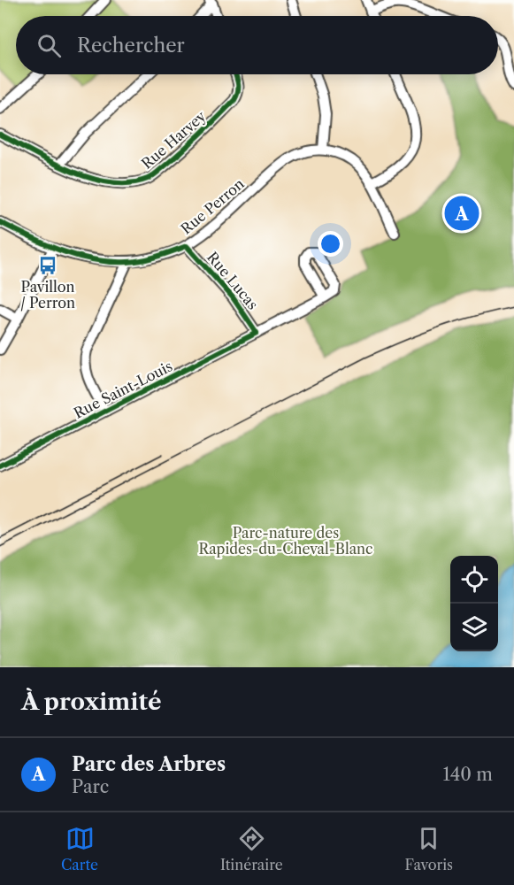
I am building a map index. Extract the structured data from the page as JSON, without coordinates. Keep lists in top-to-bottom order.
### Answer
{
  "streets": {
    "street": [
      "Rue Harvey",
      "Rue Perron",
      "Rue Lucas",
      "Rue Saint-Louis"
    ]
  },
  "crossings": [
    ["Rue Perron", "Rue Lucas"],
    ["Rue Lucas", "Rue Saint-Louis"]
  ],
  "parks": ["Parc-nature des Rapides-du-Cheval-Blanc"],
  "places": {
    "bus stop": ["Pavillon / Perron"]
  },
  "page": {
    "search": "Rechercher",
    "pins": "A",
    "heading": "À proximité",
    "list": [
      {
        "mark": "A",
        "name": "Parc des Arbres",
        "note": "Parc",
        "value": "140 m"
      }
    ],
    "nav": ["Carte", "Itinéraire", "Favoris"]
  }
}
